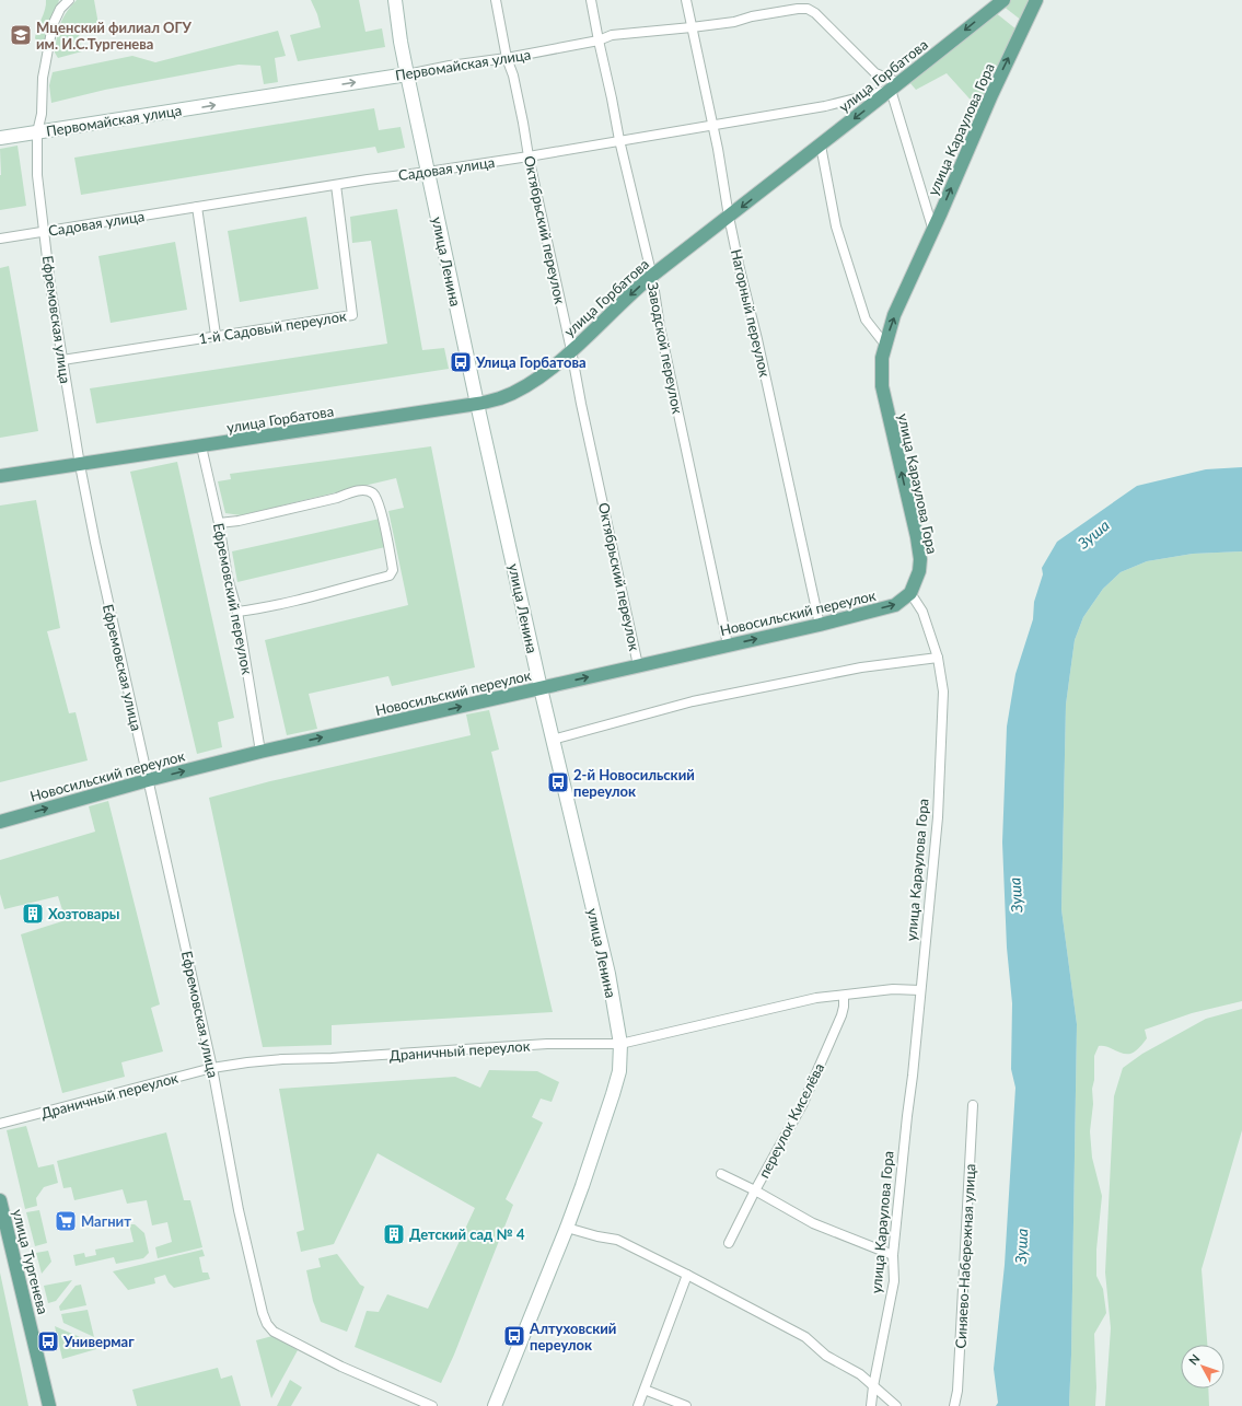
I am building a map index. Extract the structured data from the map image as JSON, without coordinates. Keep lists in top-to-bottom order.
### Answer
{
  "streets": {
    "main road": [
      "Первомайская улица",
      "улица Горбатова",
      "улица Караулова Гора",
      "улица Ленина",
      "Новосильский переулок",
      "улица Тургенева"
    ],
    "street": [
      "Садовая улица",
      "Октябрьский переулок",
      "Нагорный переулок",
      "Ефремовская улица",
      "1-й Садовый переулок",
      "Заводской переулок",
      "Ефремовский переулок",
      "Драничный переулок",
      "переулок Киселёва",
      "Синяево-Набережная улица"
    ]
  },
  "crossings": [
    ["Первомайская улица", "улица Горбатова"],
    ["Первомайская улица", "Садовая улица"],
    ["Первомайская улица", "Октябрьский переулок"],
    ["Первомайская улица", "улица Ленина"],
    ["Первомайская улица", "Нагорный переулок"],
    ["Первомайская улица", "Ефремовская улица"],
    ["Первомайская улица", "Заводской переулок"],
    ["улица Горбатова", "Садовая улица"],
    ["улица Горбатова", "Октябрьский переулок"],
    ["улица Горбатова", "улица Ленина"],
    ["улица Горбатова", "Нагорный переулок"],
    ["улица Горбатова", "Ефремовская улица"],
    ["улица Горбатова", "Заводской переулок"],
    ["улица Горбатова", "Ефремовский переулок"],
    ["улица Караулова Гора", "Новосильский переулок"],
    ["улица Караулова Гора", "Драничный переулок"],
    ["Садовая улица", "Октябрьский переулок"],
    ["Садовая улица", "улица Ленина"],
    ["Садовая улица", "Нагорный переулок"],
    ["Садовая улица", "Ефремовская улица"],
    ["Садовая улица", "1-й Садовый переулок"],
    ["Садовая улица", "Заводской переулок"],
    ["Октябрьский переулок", "Новосильский переулок"],
    ["улица Ленина", "Новосильский переулок"],
    ["улица Ленина", "Драничный переулок"],
    ["Нагорный переулок", "Новосильский переулок"],
    ["Ефремовская улица", "1-й Садовый переулок"],
    ["Ефремовская улица", "Новосильский переулок"],
    ["Ефремовская улица", "Драничный переулок"],
    ["Заводской переулок", "Новосильский переулок"],
    ["Ефремовский переулок", "Новосильский переулок"],
    ["Драничный переулок", "переулок Киселёва"]
  ],
  "one_way": [
    "Первомайская улица",
    "улица Горбатова",
    "улица Караулова Гора",
    "Новосильский переулок"
  ],
  "water": ["Зуша"],
  "places": {
    "school or university": ["Мценский филиал ОГУ им. И.С.Тургенева"],
    "bus stop": [
      "Улица Горбатова",
      "2-й Новосильский переулок",
      "Алтуховский переулок",
      "Универмаг"
    ],
    "building": ["Хозтовары", "Детский сад № 4"],
    "supermarket": ["Магнит"]
  },
  "north": "top left"
}
